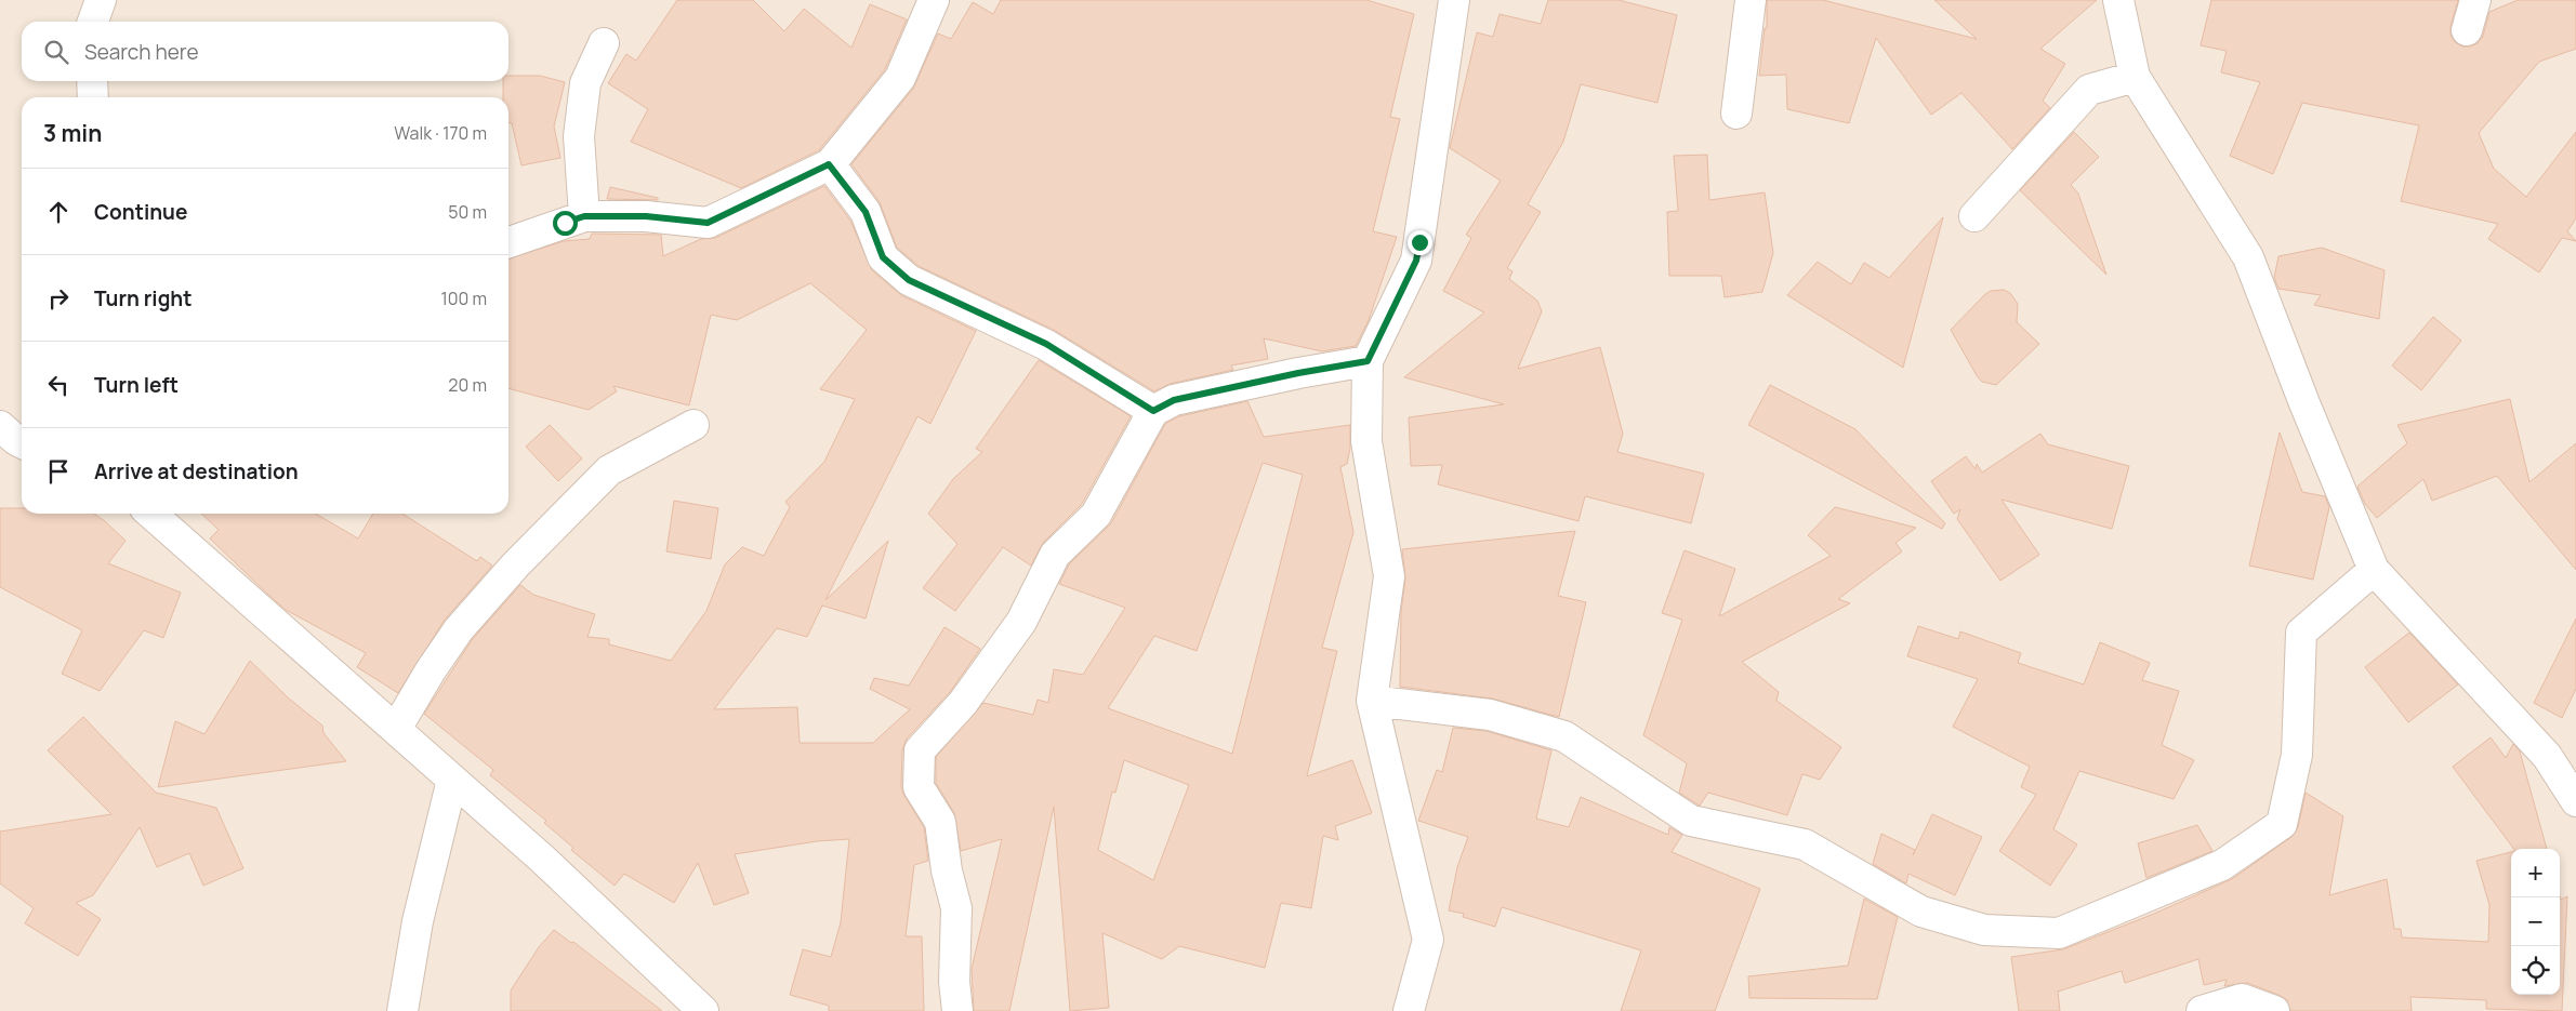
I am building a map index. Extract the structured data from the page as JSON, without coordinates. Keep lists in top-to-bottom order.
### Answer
{
  "page": {
    "search": "Search here",
    "heading": ["3 min", "Walk · 170 m"],
    "list": [
      ["Continue", "50 m"],
      ["Turn right", "100 m"],
      ["Turn left", "20 m"],
      "Arrive at destination"
    ],
    "map_buttons": ["+", "−"]
  }
}
